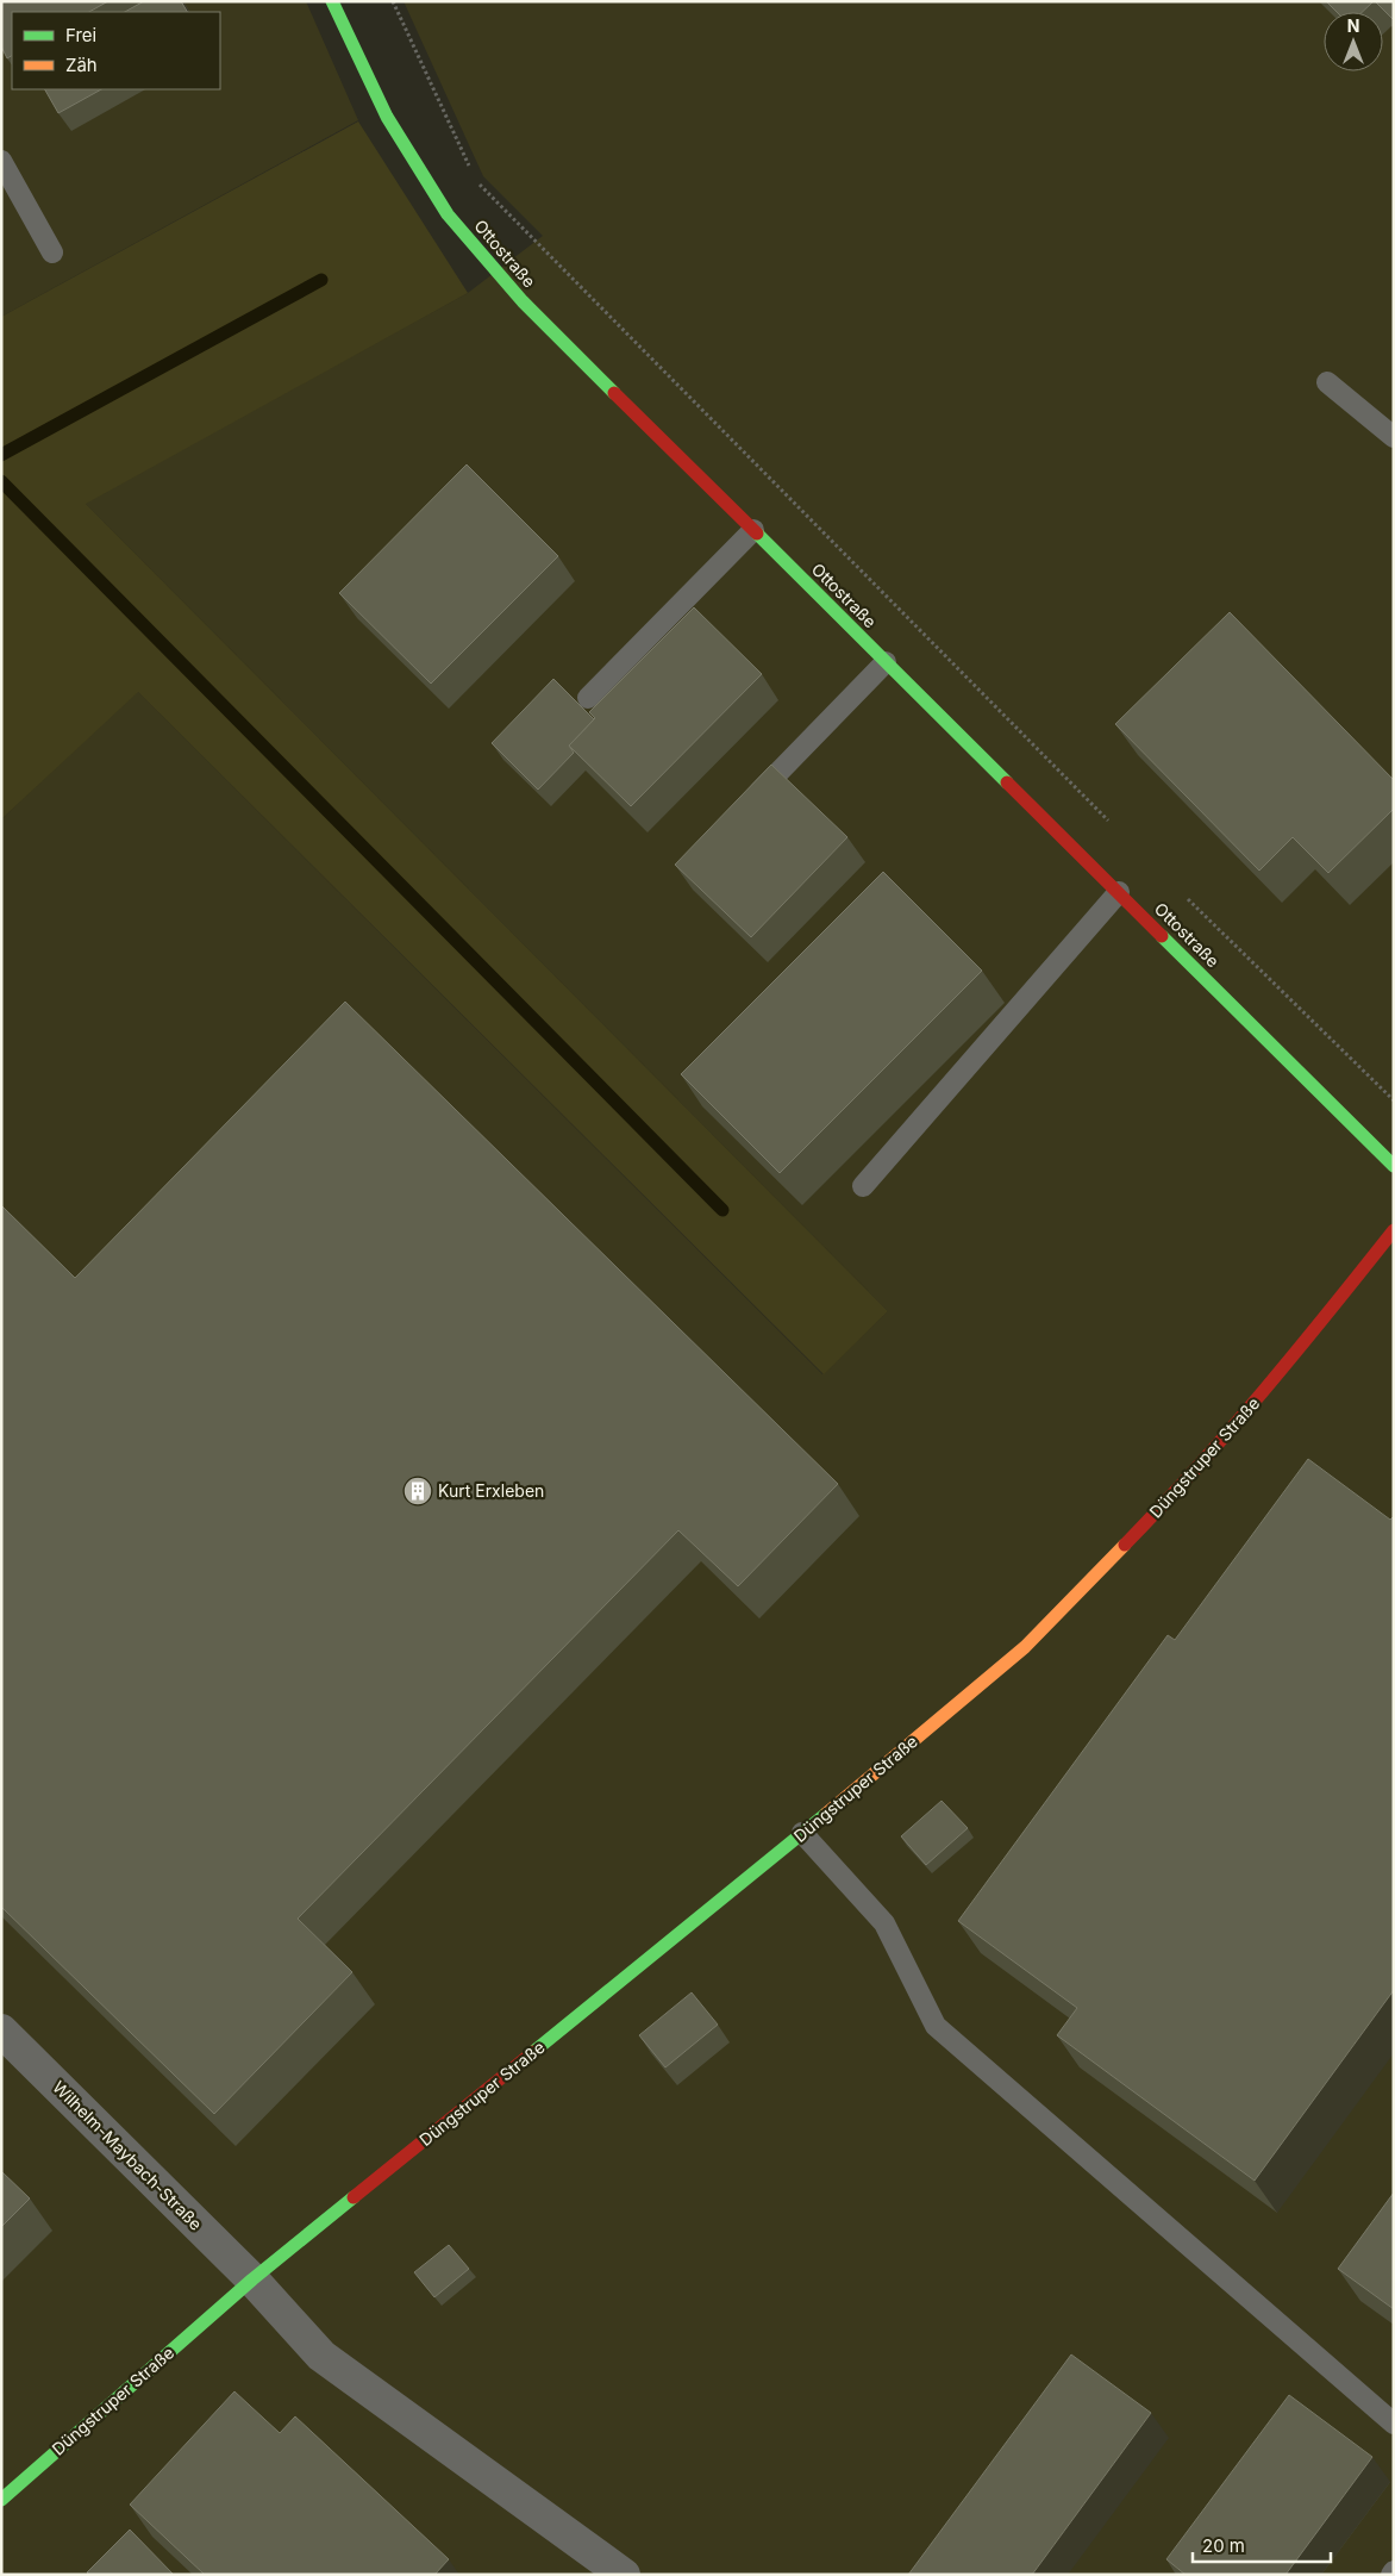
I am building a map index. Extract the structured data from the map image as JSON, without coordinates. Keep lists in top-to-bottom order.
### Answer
{
  "streets": {
    "street": ["Ottostraße", "Düngstruper Straße", "Wilhelm-Maybach-Straße"]
  },
  "crossings": [
    ["Düngstruper Straße", "Wilhelm-Maybach-Straße"]
  ],
  "places": {
    "building": ["Kurt Erxleben"]
  },
  "legend": ["Frei", "Zäh"],
  "scale_bar": "20 m",
  "north": "top"
}
